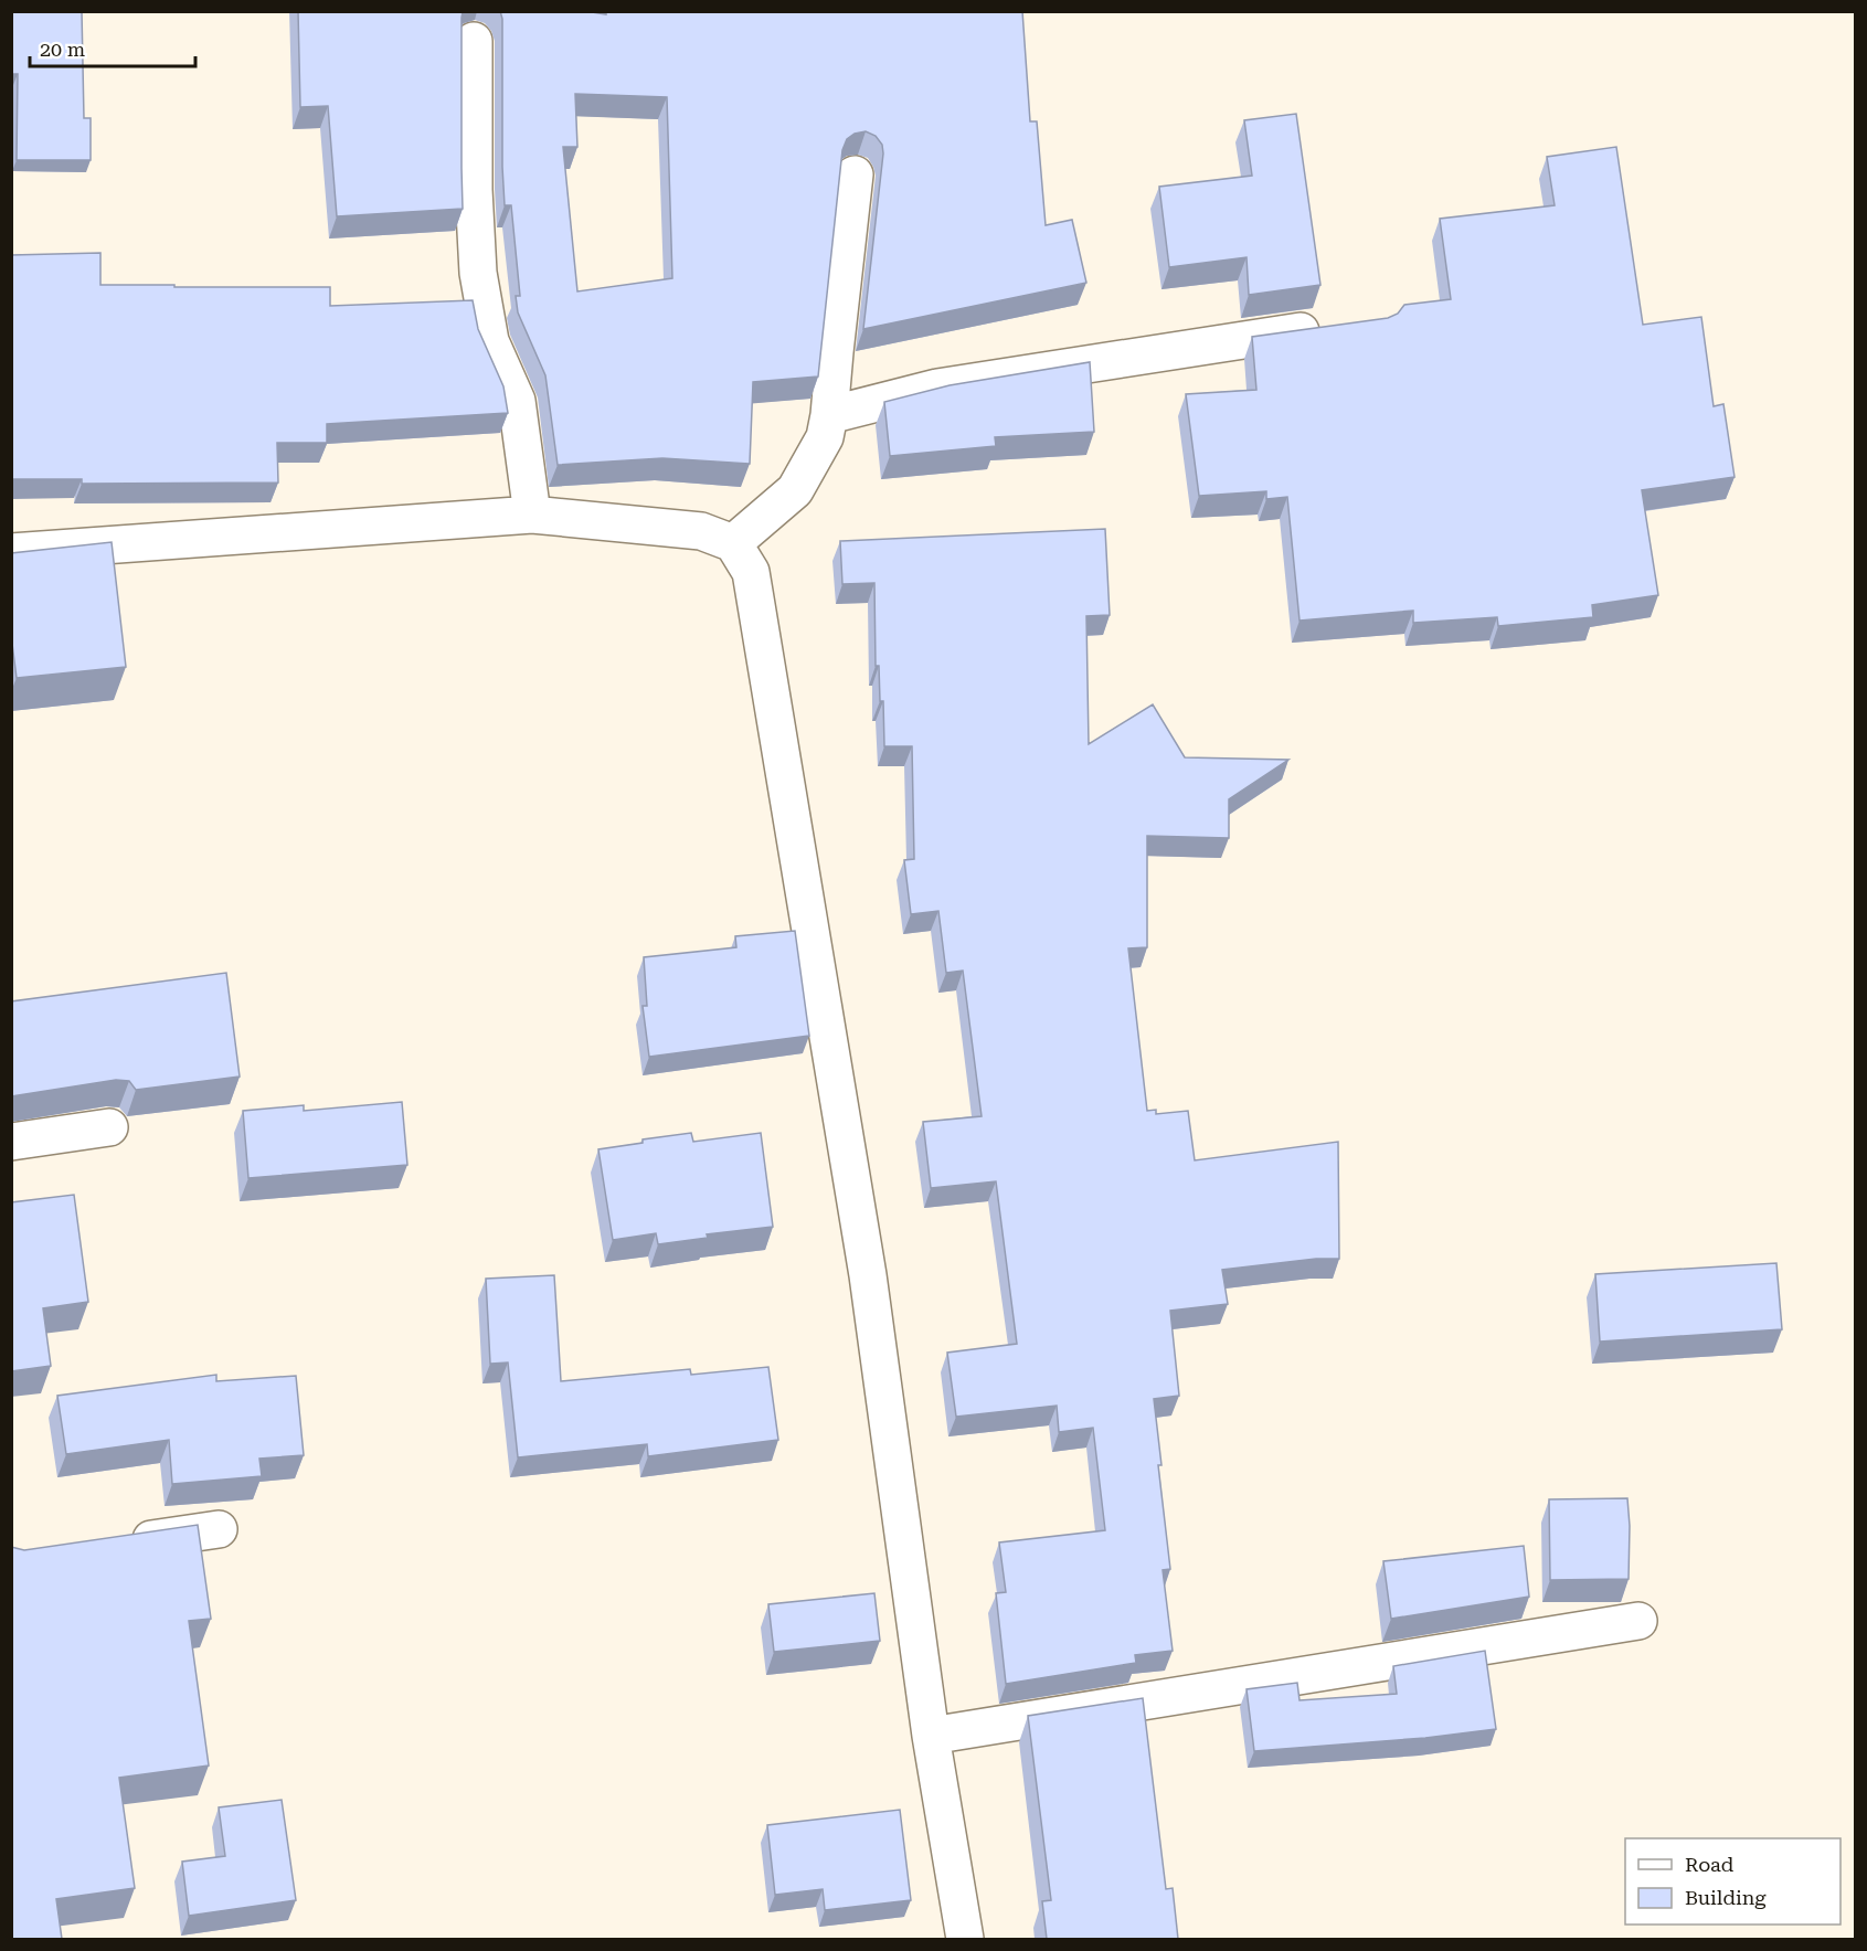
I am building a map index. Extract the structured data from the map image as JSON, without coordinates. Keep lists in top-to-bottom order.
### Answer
{
  "legend": ["Road", "Building"],
  "scale_bar": "20 m"
}
